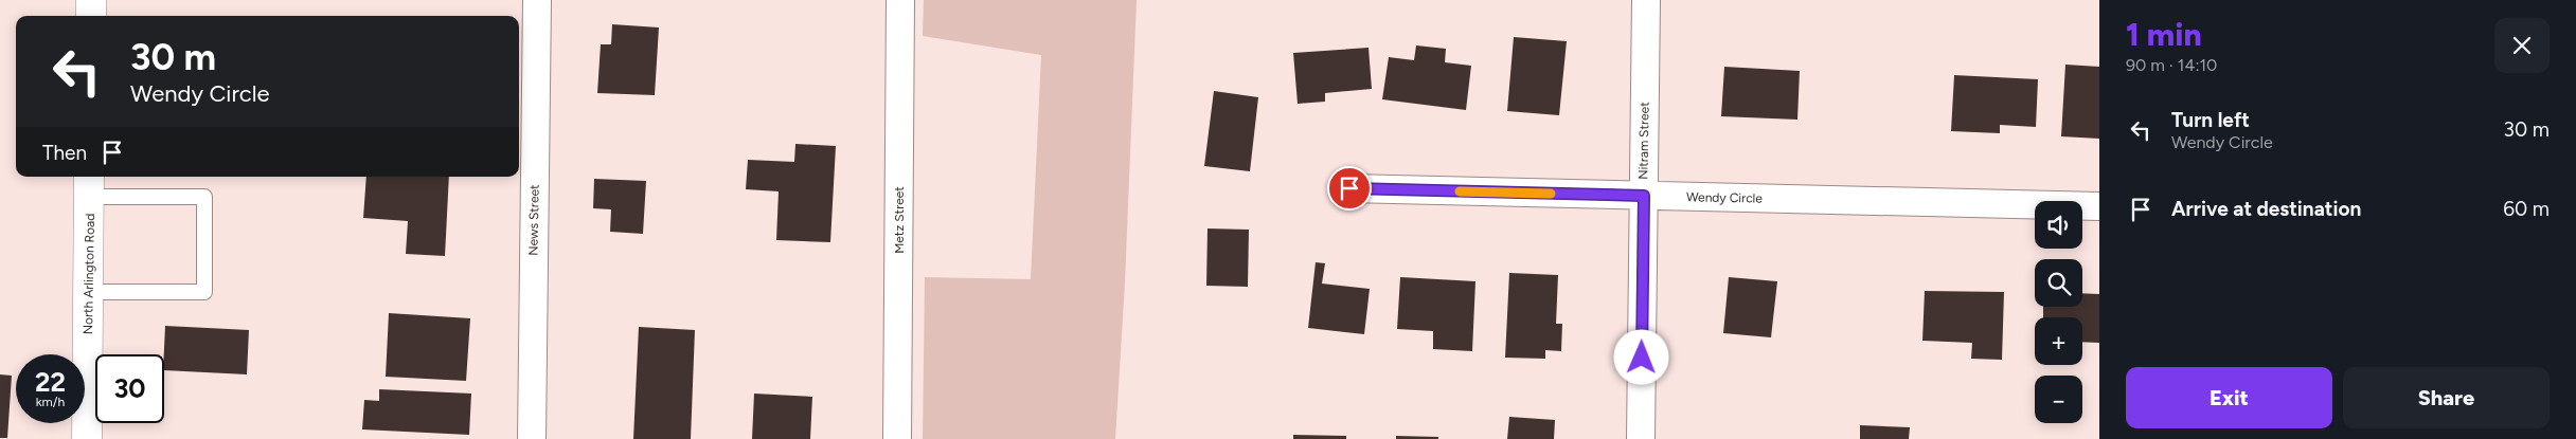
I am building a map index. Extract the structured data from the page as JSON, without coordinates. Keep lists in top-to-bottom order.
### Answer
{
  "streets": {
    "main road": ["North Arlington Road"],
    "street": [
      "Nitram Street",
      "Wendy Circle",
      "News Street",
      "Metz Street"
    ]
  },
  "crossings": [
    ["Nitram Street", "Wendy Circle"]
  ],
  "page": {
    "heading": ["1 min", "90 m · 14:10"],
    "turn": ["30 m", "Wendy Circle"],
    "list": [
      {
        "name": "Turn left",
        "note": "Wendy Circle",
        "value": "30 m"
      },
      {
        "name": "Arrive at destination",
        "value": "60 m"
      }
    ],
    "then": "Then",
    "map_buttons": ["+", "−"],
    "speed": "22 km/h",
    "limit": "30",
    "buttons": ["Exit", "Share"]
  }
}
